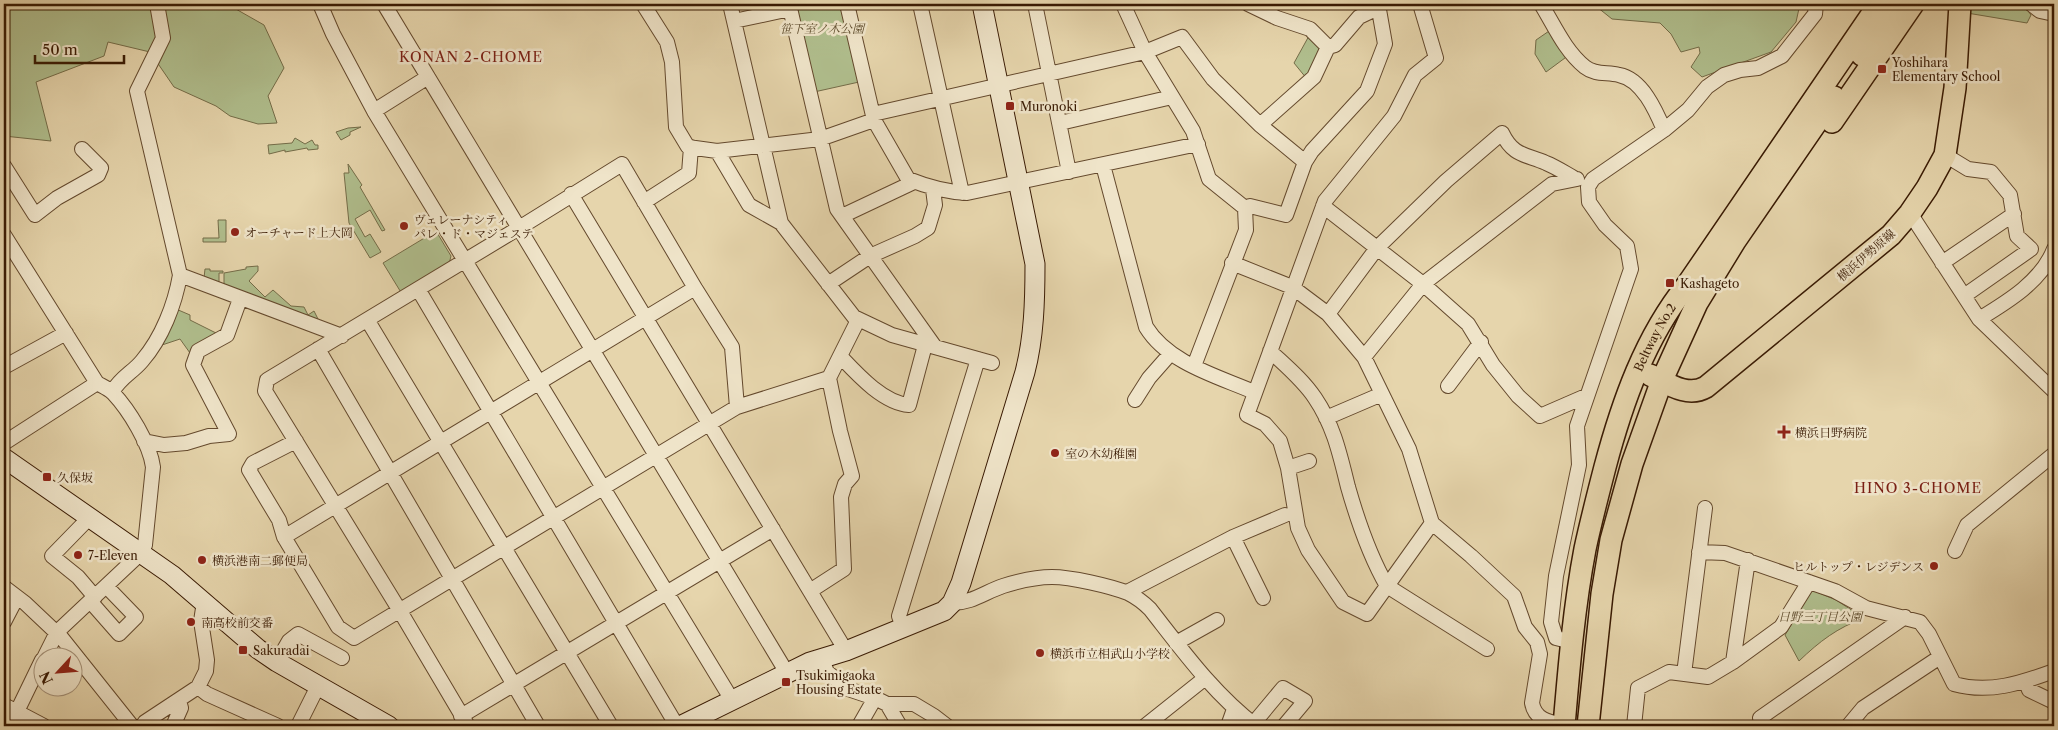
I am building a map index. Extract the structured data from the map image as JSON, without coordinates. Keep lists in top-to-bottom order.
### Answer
{
  "streets": {
    "main road": ["横浜伊勢原線", "Beltway No.2"]
  },
  "crossings": [
    ["横浜伊勢原線", "Beltway No.2"]
  ],
  "districts": ["KONAN 2-CHOME", "HINO 3-CHOME"],
  "parks": ["笹下室ノ木公園", "日野三丁目公園"],
  "places": {
    "transit": [
      "Yoshihara Elementary School",
      "Muronoki",
      "Kashageto",
      "久保坂",
      "Sakuradai",
      "Tsukimigaoka Housing Estate"
    ],
    "other": [
      "ヴェレーナシティ パレ・ド・マジェステ",
      "オーチャード上大岡",
      "室の木幼稚園",
      "7-Eleven",
      "横浜港南二郵便局",
      "ヒルトップ・レジデンス",
      "南高校前交番",
      "横浜市立相武山小学校"
    ],
    "health": ["横浜日野病院"]
  },
  "scale_bar": "50 m",
  "north": "bottom left"
}
